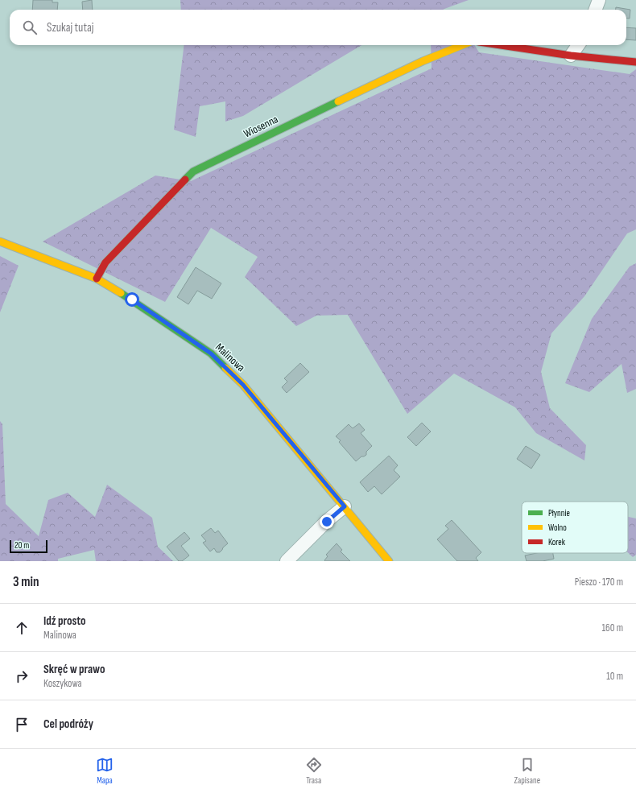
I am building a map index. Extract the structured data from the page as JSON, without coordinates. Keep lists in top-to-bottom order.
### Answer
{
  "streets": {
    "street": ["Wiosenna", "Malinowa"]
  },
  "crossings": [
    ["Wiosenna", "Malinowa"]
  ],
  "legend": ["Płynnie", "Wolno", "Korek"],
  "scale_bar": "20 m",
  "page": {
    "search": "Szukaj tutaj",
    "scale": "20 m",
    "heading": ["3 min", "Pieszo · 170 m"],
    "list": [
      ["Idź prosto", "Malinowa", "160 m"],
      ["Skręć w prawo", "Koszykowa", "10 m"],
      "Cel podróży"
    ],
    "nav": ["Mapa", "Trasa", "Zapisane"]
  }
}
